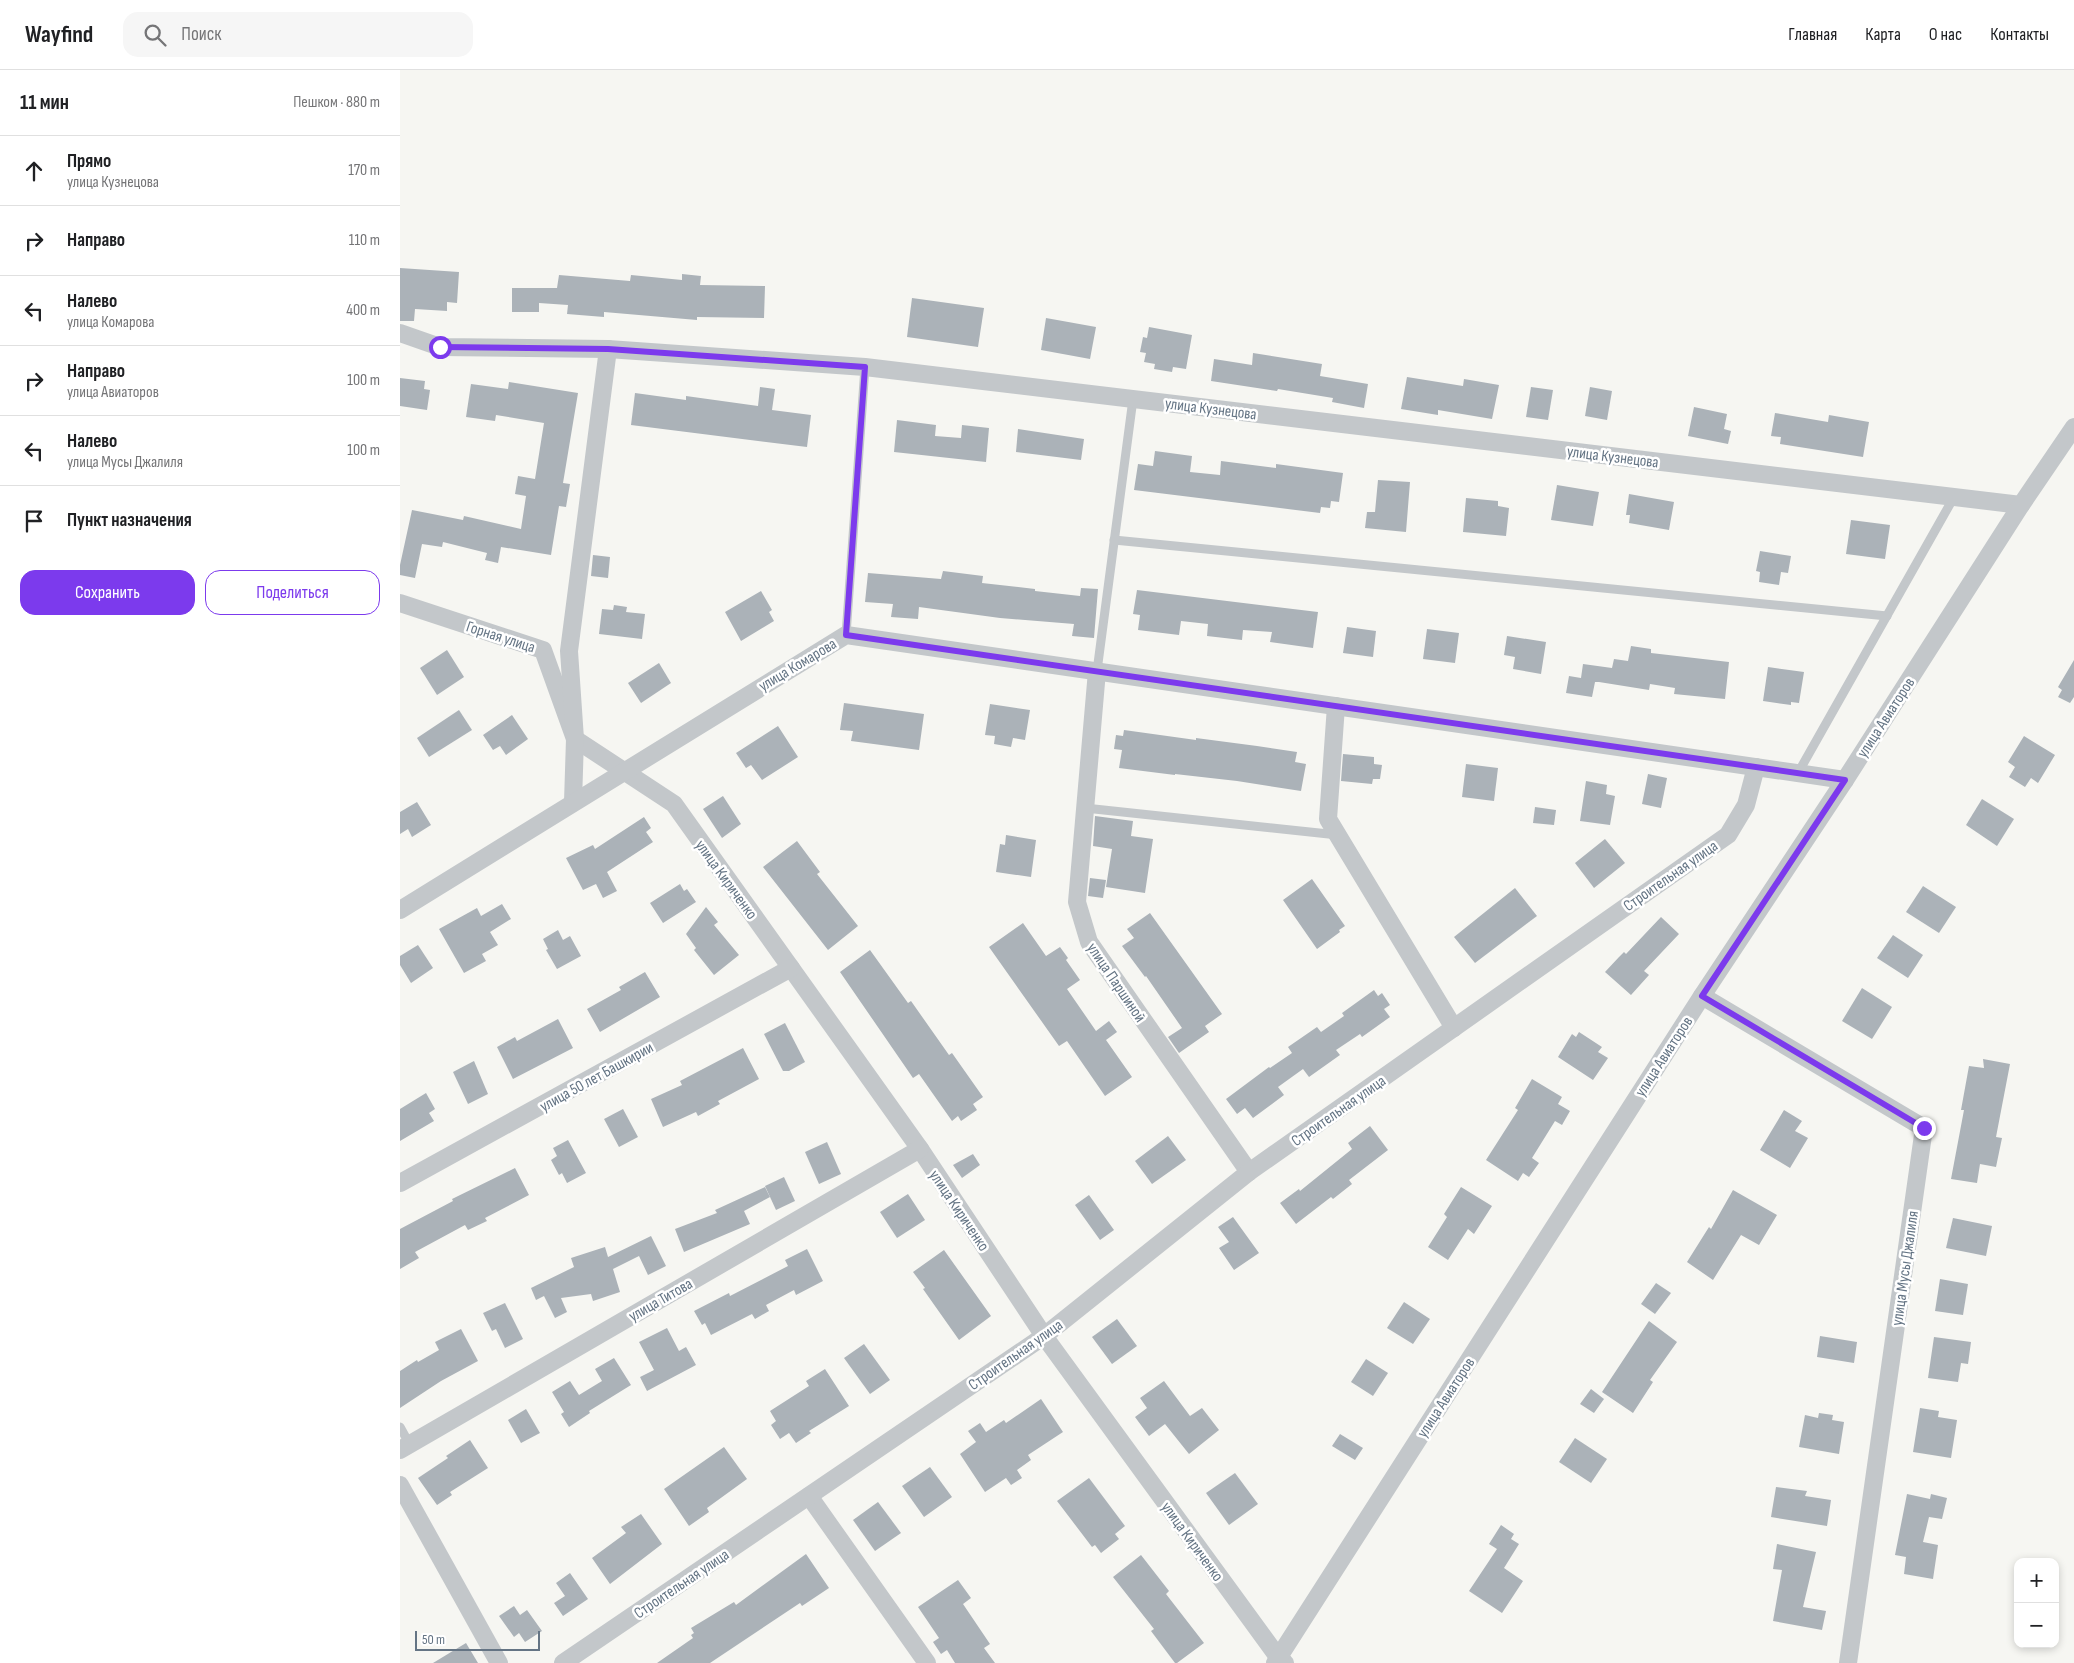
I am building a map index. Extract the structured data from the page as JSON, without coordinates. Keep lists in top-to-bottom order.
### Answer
{
  "streets": {
    "street": [
      "улица Кузнецова",
      "Горная улица",
      "улица Комарова",
      "улица Авиаторов",
      "Строительная улица",
      "улица Кириченко",
      "улица Паршиной",
      "улица 50 лет Башкирии",
      "улица Мусы Джалиля",
      "улица Титова"
    ]
  },
  "crossings": [
    ["улица Кузнецова", "улица Авиаторов"],
    ["улица Комарова", "улица Авиаторов"],
    ["улица Комарова", "Строительная улица"],
    ["улица Комарова", "улица Кириченко"],
    ["улица Комарова", "улица Паршиной"],
    ["улица Авиаторов", "улица Кириченко"],
    ["улица Авиаторов", "улица Мусы Джалиля"],
    ["Строительная улица", "улица Кириченко"],
    ["Строительная улица", "улица Паршиной"],
    ["улица Кириченко", "улица 50 лет Башкирии"],
    ["улица Кириченко", "улица Титова"]
  ],
  "scale_bar": "50 m",
  "page": {
    "header": "Wayfind",
    "search": "Поиск",
    "nav": [
      "Главная",
      "Карта",
      "О нас",
      "Контакты"
    ],
    "heading": ["11 мин", "Пешком · 880 m"],
    "list": [
      ["Прямо", "улица Кузнецова", "170 m"],
      ["Направо", "110 m"],
      ["Налево", "улица Комарова", "400 m"],
      ["Направо", "улица Авиаторов", "100 m"],
      ["Налево", "улица Мусы Джалиля", "100 m"],
      "Пункт назначения"
    ],
    "buttons": ["Сохранить", "Поделиться"],
    "map_buttons": ["+", "−"],
    "scale": "50 m"
  }
}
